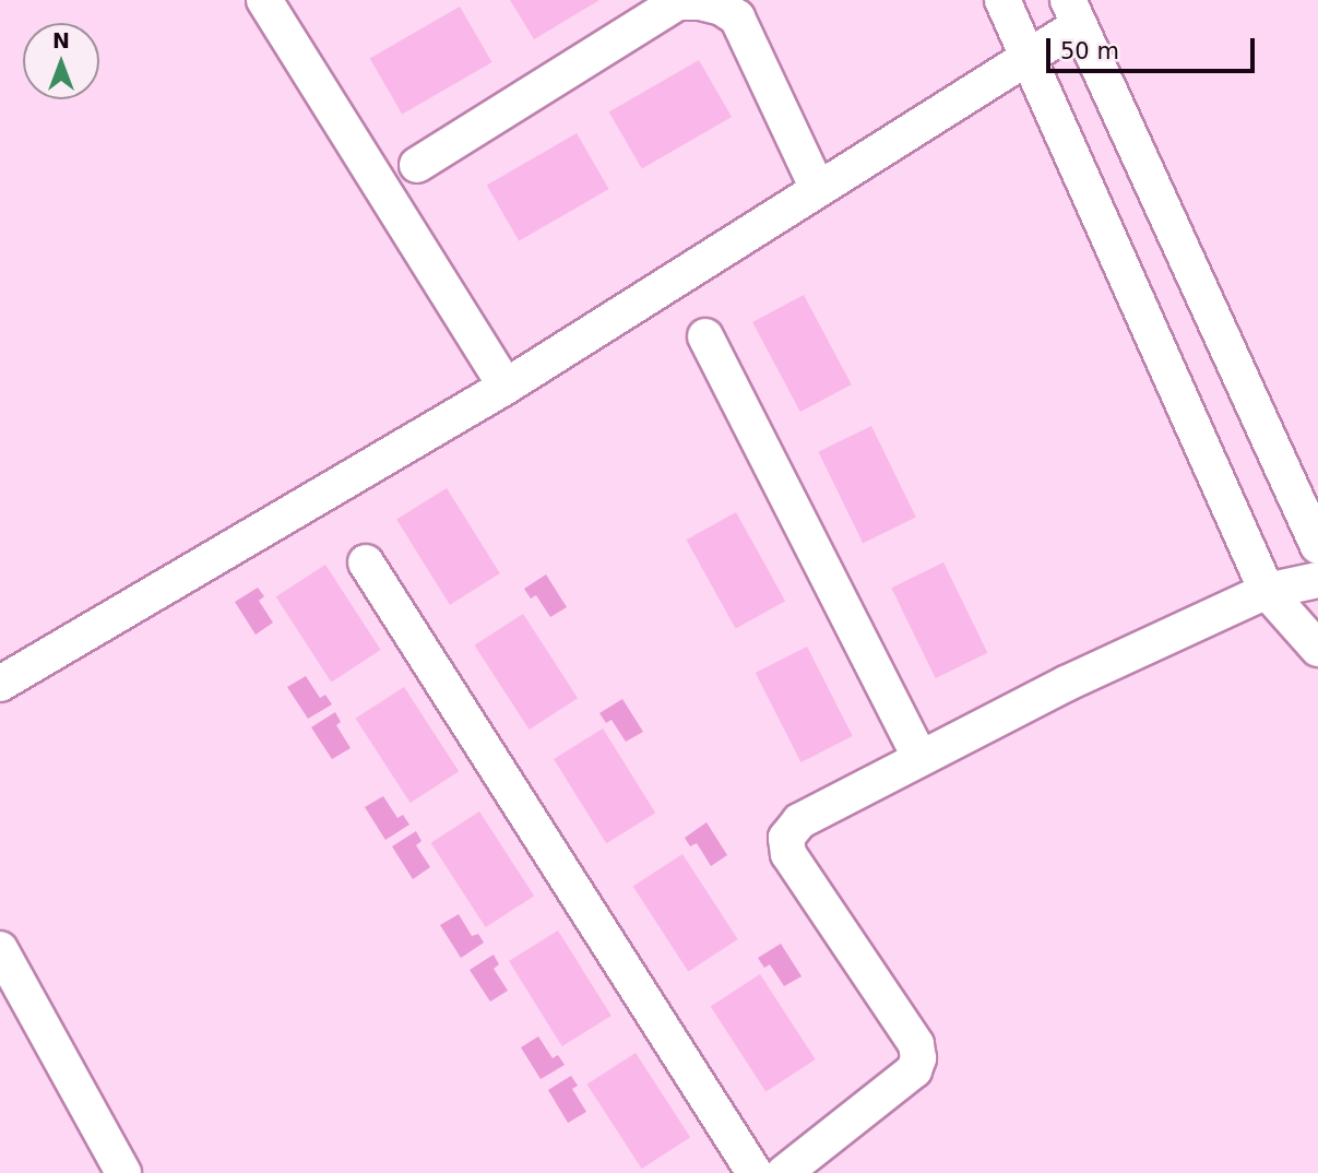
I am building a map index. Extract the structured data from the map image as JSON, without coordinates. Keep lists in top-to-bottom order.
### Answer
{
  "scale_bar": "50 m",
  "north": "top"
}
